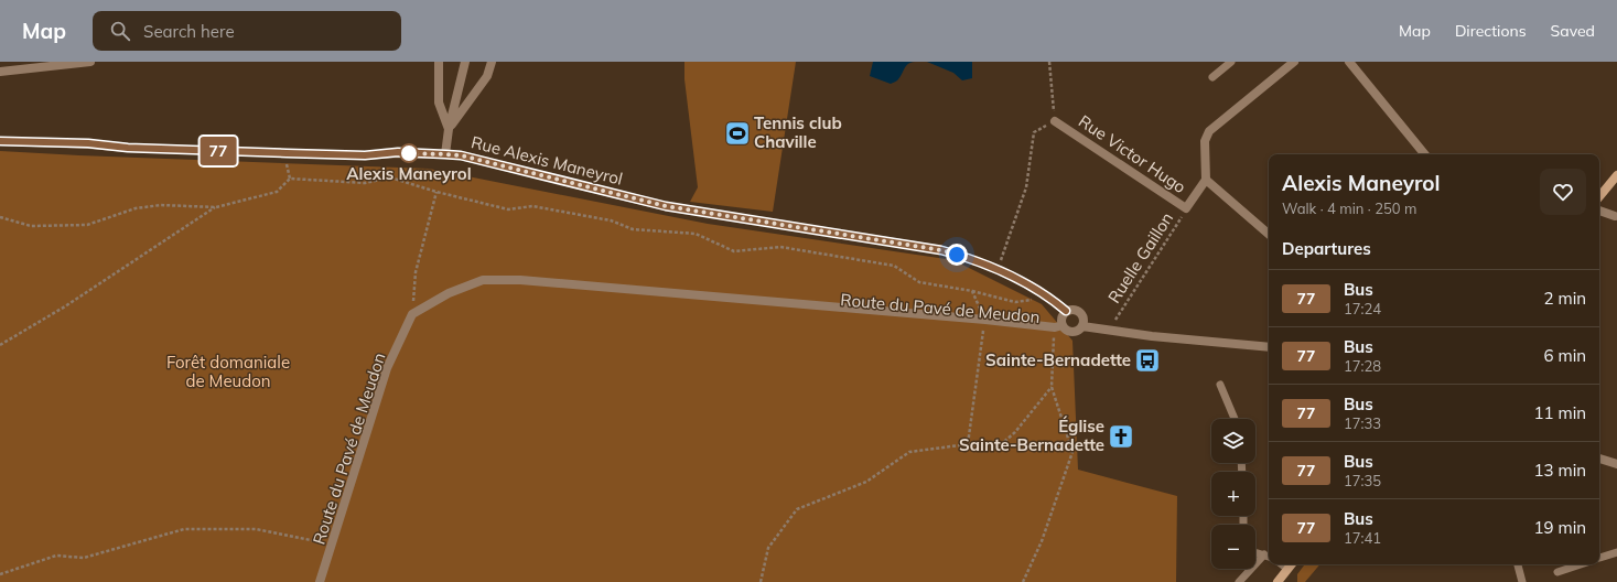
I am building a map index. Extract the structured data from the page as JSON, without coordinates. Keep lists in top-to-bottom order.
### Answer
{
  "streets": {
    "street": ["Rue Victor Hugo", "Rue Alexis Maneyrol", "Route du Pavé de Meudon"],
    "path": ["Ruelle Gaillon"]
  },
  "crossings": [
    ["Rue Victor Hugo", "Ruelle Gaillon"],
    ["Rue Alexis Maneyrol", "Route du Pavé de Meudon"]
  ],
  "parks": ["Forêt domaniale de Meudon"],
  "places": {
    "sports": ["Tennis club Chaville"],
    "other": ["Alexis Maneyrol"],
    "bus stop": ["Sainte-Bernadette"],
    "church": ["Église Sainte-Bernadette"]
  },
  "lines": ["bus line 77"],
  "page": {
    "header": "Map",
    "search": "Search here",
    "nav": ["Map", "Directions", "Saved"],
    "on_map": "77",
    "heading": [
      ["Alexis Maneyrol", "Walk · 4 min · 250 m"],
      "Departures"
    ],
    "list": [
      {
        "mark": "77",
        "name": "Bus",
        "note": "17:24",
        "value": "2 min"
      },
      {
        "mark": "77",
        "name": "Bus",
        "note": "17:28",
        "value": "6 min"
      },
      {
        "mark": "77",
        "name": "Bus",
        "note": "17:33",
        "value": "11 min"
      },
      {
        "mark": "77",
        "name": "Bus",
        "note": "17:35",
        "value": "13 min"
      },
      {
        "mark": "77",
        "name": "Bus",
        "note": "17:41",
        "value": "19 min"
      }
    ],
    "map_buttons": ["+", "−"]
  }
}
